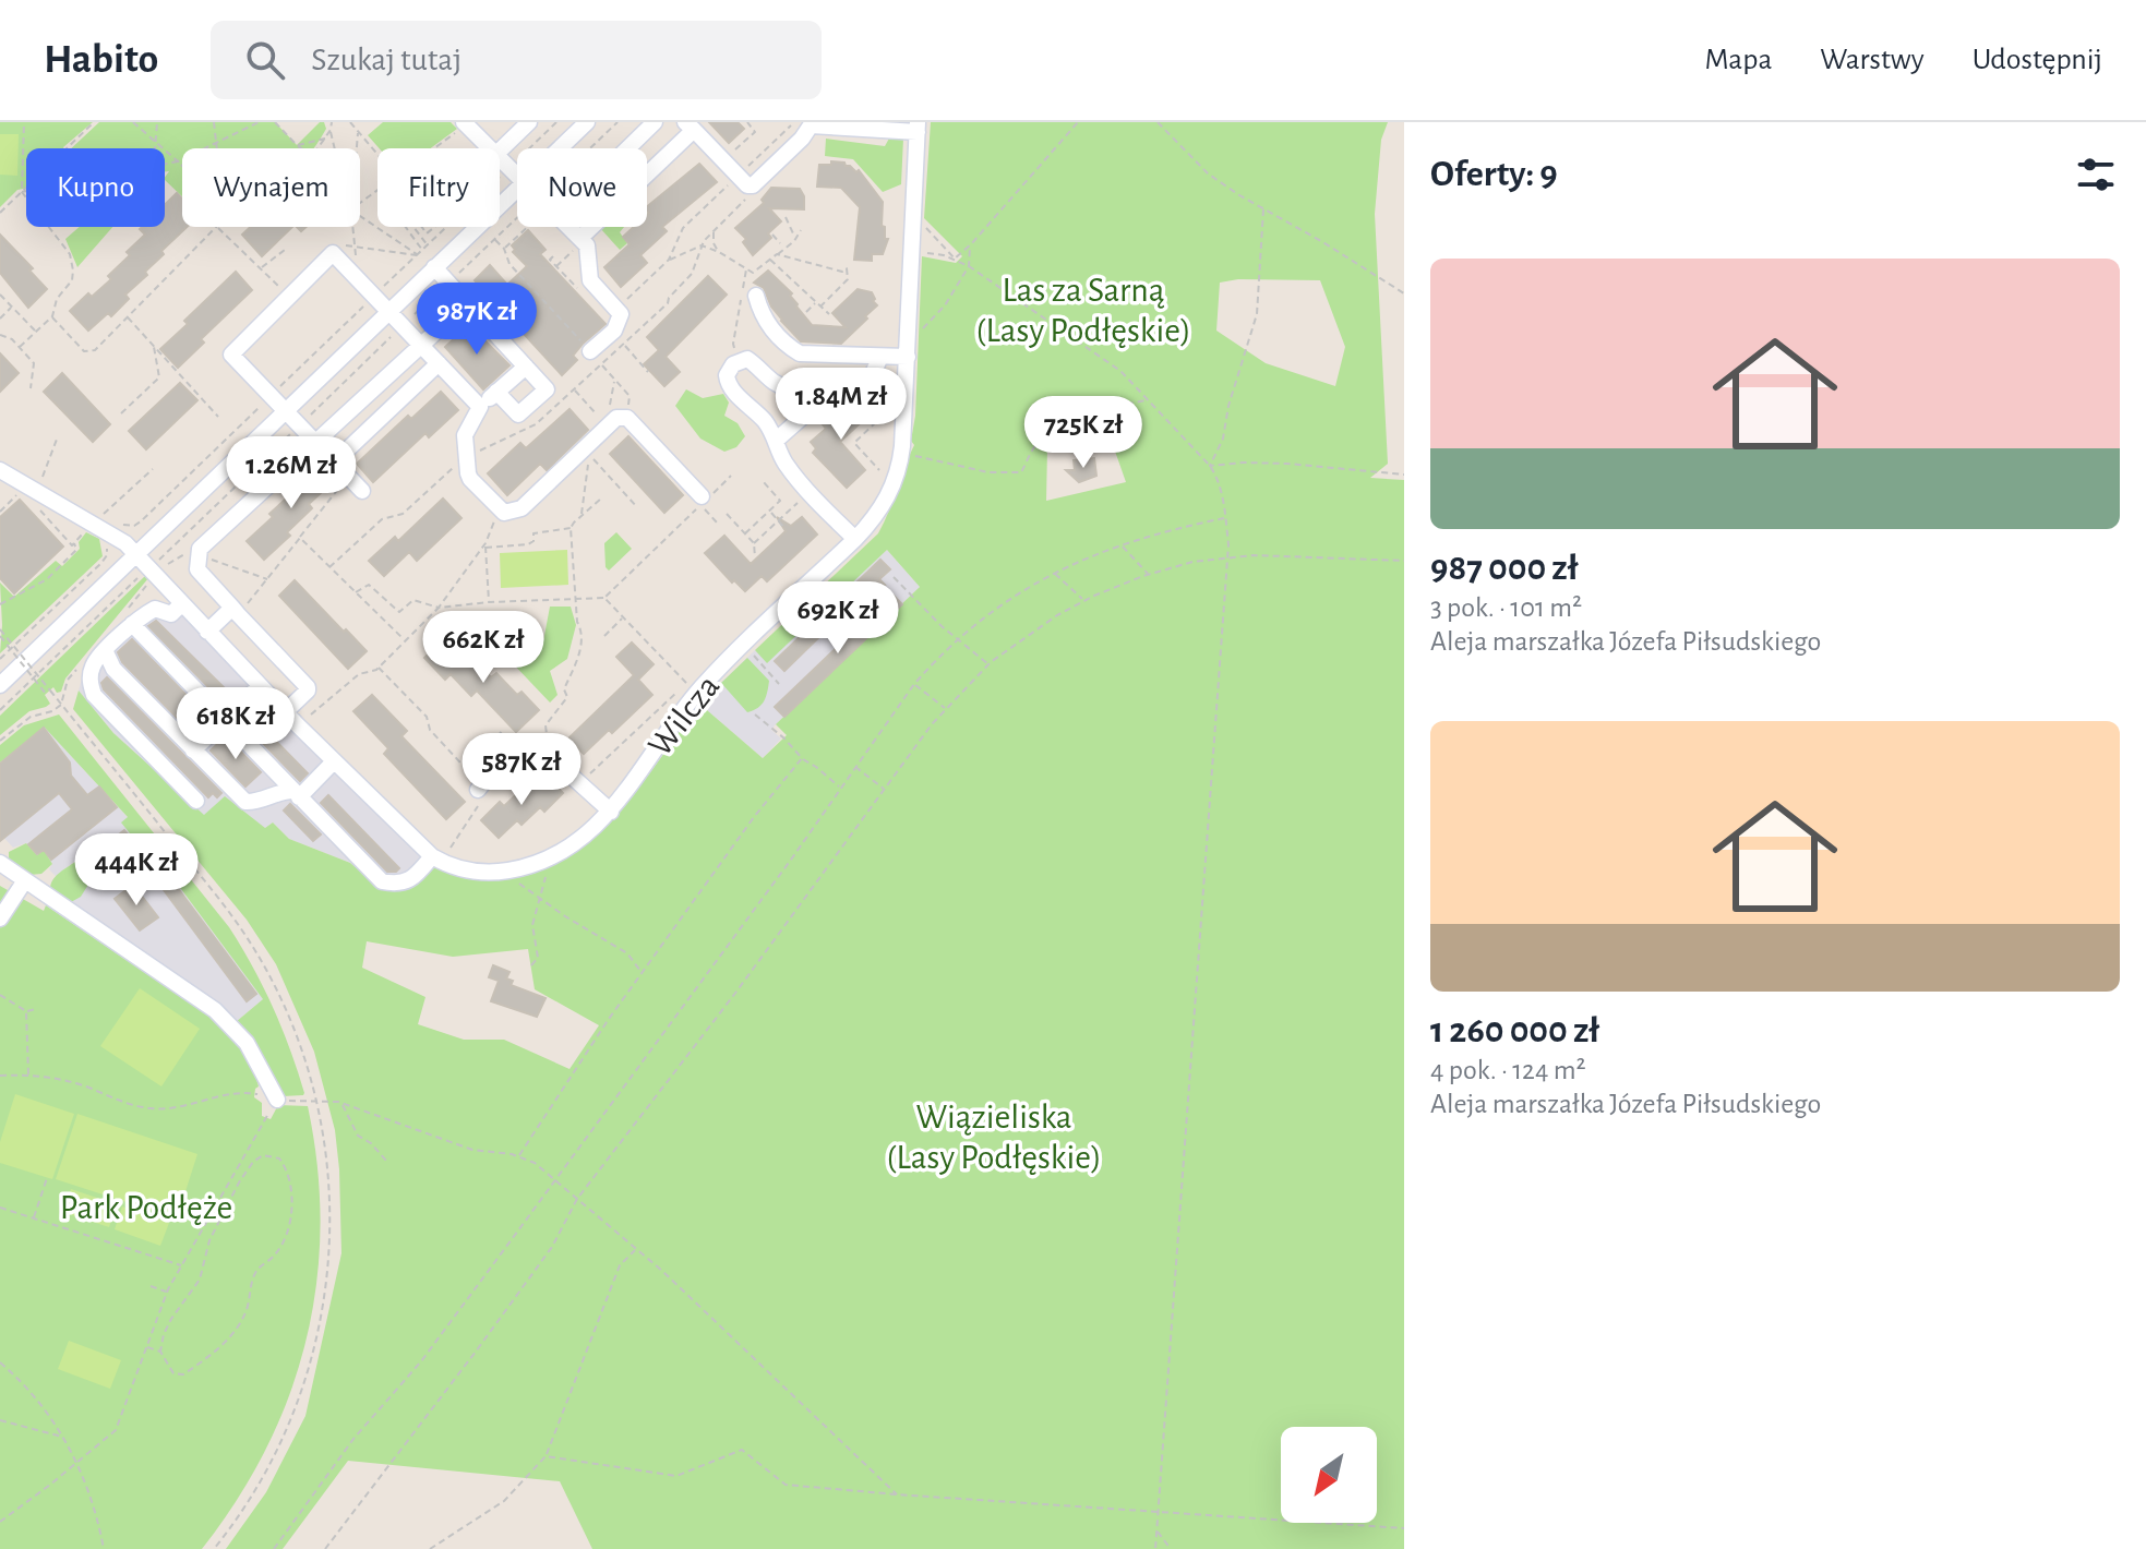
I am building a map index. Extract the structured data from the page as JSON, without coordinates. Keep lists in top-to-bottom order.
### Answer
{
  "streets": {
    "street": ["Wilcza"]
  },
  "parks": ["Las za Sarną (Lasy Podłęskie)", "Wiązieliska (Lasy Podłęskie)", "Park Podłęże"],
  "north": "bottom left",
  "page": {
    "header": "Habito",
    "search": "Szukaj tutaj",
    "nav": ["Mapa", "Warstwy", "Udostępnij"],
    "heading": "Oferty: 9",
    "chip": [
      "Kupno",
      "Wynajem",
      "Filtry",
      "Nowe"
    ],
    "list": [
      {
        "name": "987 000 zł",
        "note": "3 pok. · 101 m² · Aleja marszałka Józefa Piłsudskiego"
      },
      {
        "name": "1 260 000 zł",
        "note": "4 pok. · 124 m² · Aleja marszałka Józefa Piłsudskiego"
      }
    ],
    "price": [
      "987K zł",
      "1.84M zł",
      "725K zł",
      "1.26M zł",
      "692K zł",
      "662K zł",
      "618K zł",
      "587K zł",
      "444K zł"
    ]
  }
}
